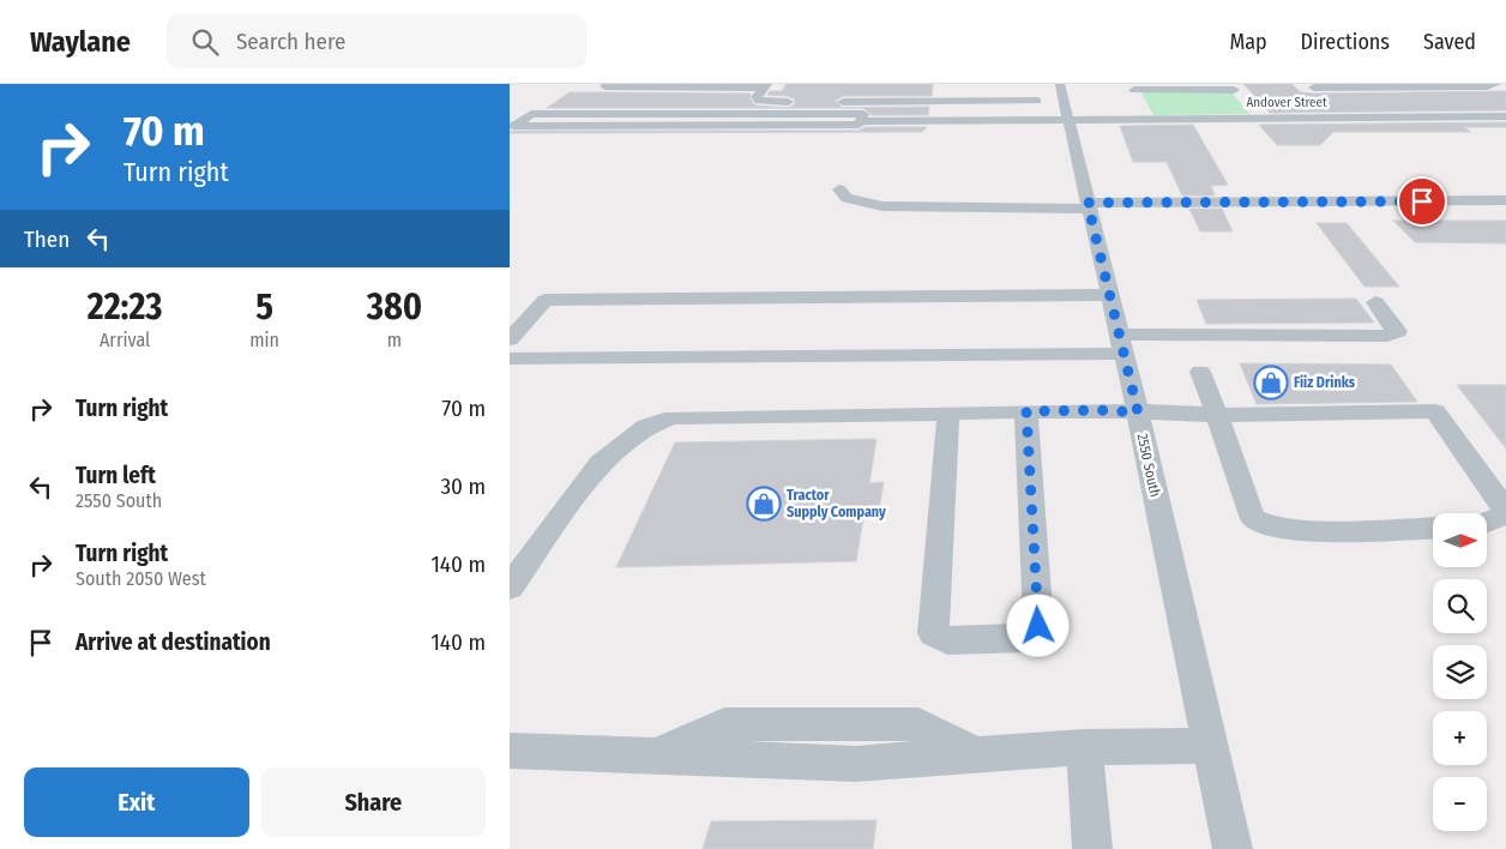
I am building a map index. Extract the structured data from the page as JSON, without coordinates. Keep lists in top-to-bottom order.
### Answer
{
  "streets": {
    "street": ["Andover Street", "2550 South"]
  },
  "crossings": [
    ["Andover Street", "2550 South"]
  ],
  "places": {
    "shop": ["Fiiz Drinks", "Tractor Supply Company"]
  },
  "north": "right",
  "page": {
    "header": "Waylane",
    "search": "Search here",
    "nav": ["Map", "Directions", "Saved"],
    "turn": ["70 m", "Turn right"],
    "then": "Then",
    "eta": [
      "22:23",
      "Arrival",
      "5",
      "min",
      "380",
      "m"
    ],
    "list": [
      {
        "name": "Turn right",
        "value": "70 m"
      },
      {
        "name": "Turn left",
        "note": "2550 South",
        "value": "30 m"
      },
      {
        "name": "Turn right",
        "note": "South 2050 West",
        "value": "140 m"
      },
      {
        "name": "Arrive at destination",
        "value": "140 m"
      }
    ],
    "map_buttons": ["+", "−"],
    "buttons": ["Exit", "Share"]
  }
}
